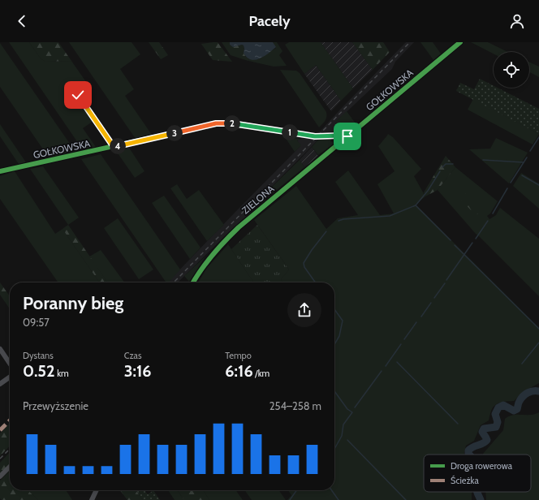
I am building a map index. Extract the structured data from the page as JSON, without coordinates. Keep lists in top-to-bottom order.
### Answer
{
  "streets": {
    "street": ["GOŁKOWSKA", "ZIELONA"]
  },
  "crossings": [
    ["GOŁKOWSKA", "ZIELONA"]
  ],
  "legend": ["Droga rowerowa", "Ścieżka"],
  "page": {
    "header": "Pacely",
    "pins": [
      "2",
      "1",
      "3",
      "4"
    ],
    "heading": ["Poranny bieg", "09:57"],
    "stats": [
      ["Dystans", "0.52 km"],
      ["Czas", "3:16"],
      ["Tempo", "6:16 /km"]
    ],
    "chart": ["Przewyższenie", "254–258 m"]
  }
}
